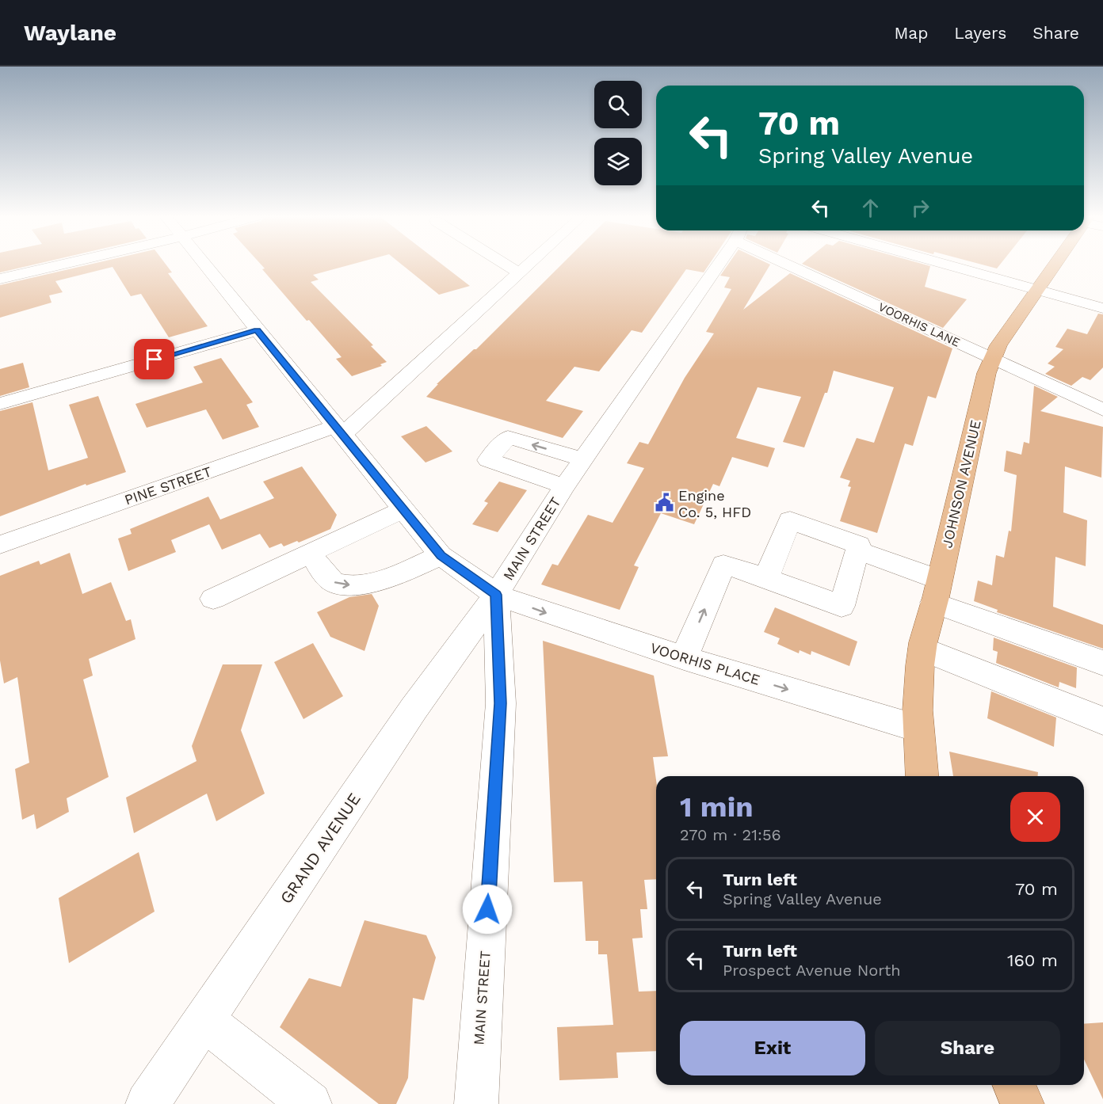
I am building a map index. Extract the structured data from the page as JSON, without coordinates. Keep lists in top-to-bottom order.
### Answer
{
  "streets": {
    "main road": ["JOHNSON AVENUE"],
    "street": [
      "VOORHIS LANE",
      "PINE STREET",
      "MAIN STREET",
      "VOORHIS PLACE",
      "GRAND AVENUE"
    ]
  },
  "crossings": [
    ["VOORHIS LANE", "JOHNSON AVENUE"],
    ["JOHNSON AVENUE", "VOORHIS PLACE"],
    ["PINE STREET", "VOORHIS PLACE"],
    ["MAIN STREET", "VOORHIS PLACE"],
    ["MAIN STREET", "GRAND AVENUE"],
    ["VOORHIS PLACE", "GRAND AVENUE"]
  ],
  "one_way": ["VOORHIS PLACE"],
  "places": {
    "public building": ["Engine Co. 5, HFD"]
  },
  "page": {
    "header": "Waylane",
    "nav": ["Map", "Layers", "Share"],
    "turn": ["70 m", "Spring Valley Avenue"],
    "heading": ["1 min", "270 m · 21:56"],
    "list": [
      {
        "name": "Turn left",
        "note": "Spring Valley Avenue",
        "value": "70 m"
      },
      {
        "name": "Turn left",
        "note": "Prospect Avenue North",
        "value": "160 m"
      }
    ],
    "buttons": ["Exit", "Share"]
  }
}
